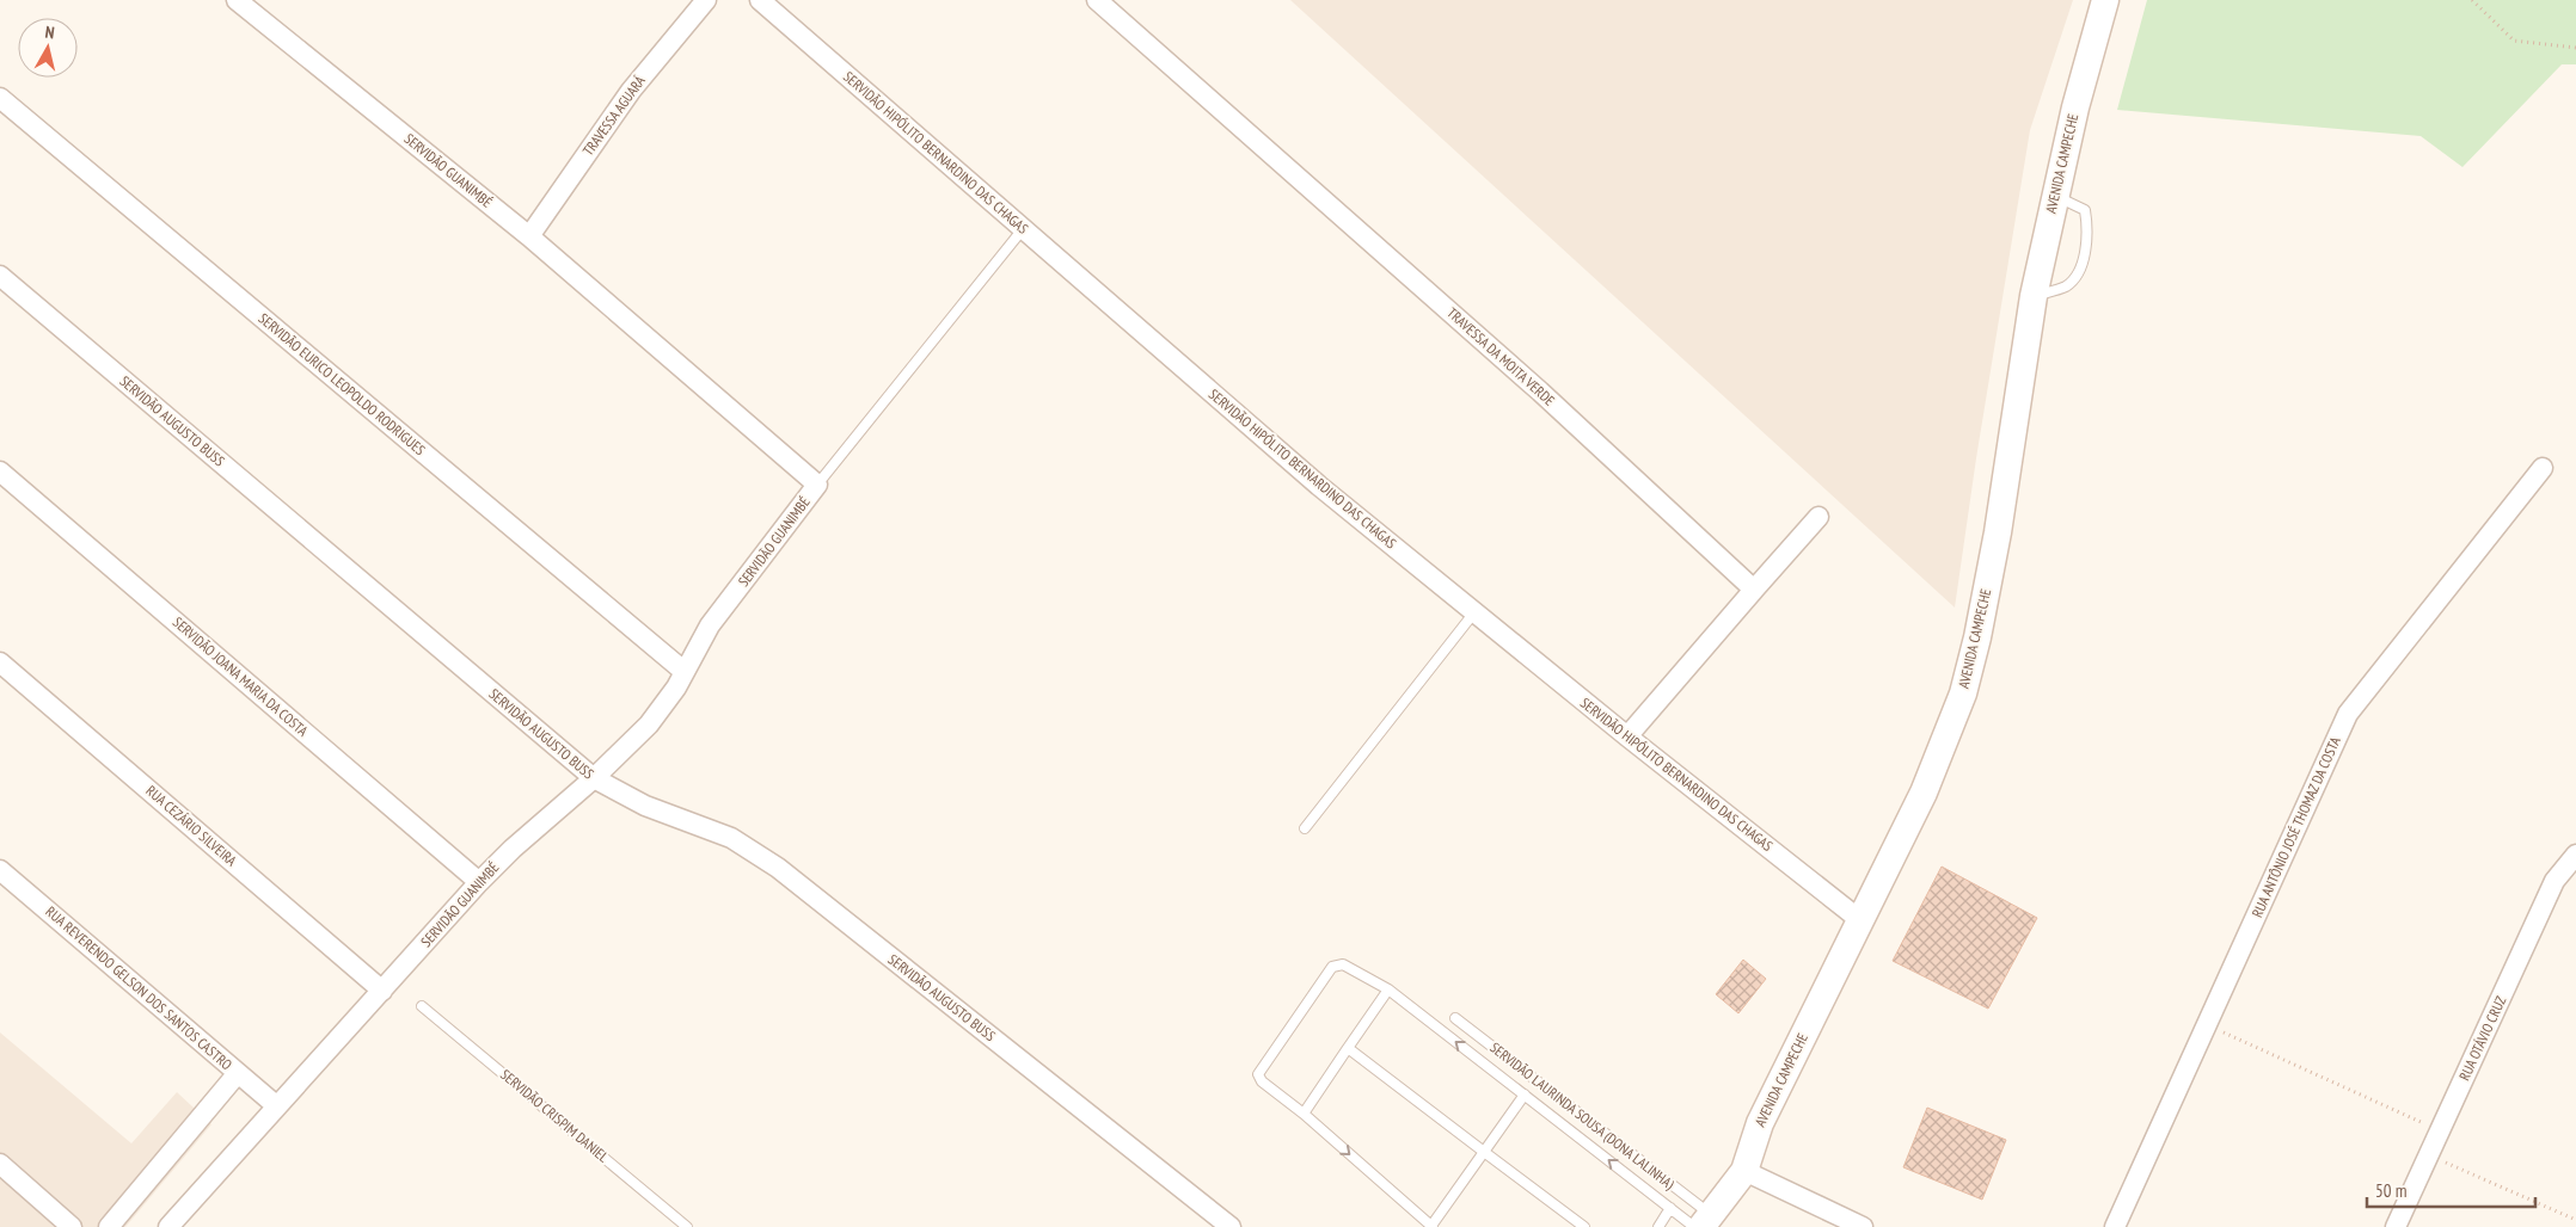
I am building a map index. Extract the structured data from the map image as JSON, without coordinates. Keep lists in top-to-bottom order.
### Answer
{
  "streets": {
    "main road": ["AVENIDA CAMPECHE"],
    "street": [
      "TRAVESSA AGUARÁ",
      "SERVIDÃO HIPÓLITO BERNARDINO DAS CHAGAS",
      "SERVIDÃO GUANIMBÉ",
      "TRAVESSA DA MOITA VERDE",
      "SERVIDÃO EURICO LEOPOLDO RODRIGUES",
      "SERVIDÃO AUGUSTO BUSS",
      "SERVIDÃO JOANA MARIA DA COSTA",
      "RUA CEZÁRIO SILVEIRA",
      "RUA ANTÔNIO JOSÉ THOMAZ DA COSTA",
      "RUA REVERENDO GELSON DOS SANTOS CASTRO",
      "RUA OTÁVIO CRUZ"
    ],
    "lane": ["SERVIDÃO CRISPIM DANIEL", "SERVIDÃO LAURINDA SOUSA (DONA LALINHA)"]
  },
  "crossings": [
    ["TRAVESSA AGUARÁ", "SERVIDÃO GUANIMBÉ"],
    ["SERVIDÃO HIPÓLITO BERNARDINO DAS CHAGAS", "AVENIDA CAMPECHE"],
    ["AVENIDA CAMPECHE", "SERVIDÃO LAURINDA SOUSA (DONA LALINHA)"],
    ["SERVIDÃO GUANIMBÉ", "SERVIDÃO EURICO LEOPOLDO RODRIGUES"],
    ["SERVIDÃO GUANIMBÉ", "SERVIDÃO AUGUSTO BUSS"],
    ["SERVIDÃO GUANIMBÉ", "SERVIDÃO JOANA MARIA DA COSTA"],
    ["SERVIDÃO GUANIMBÉ", "RUA CEZÁRIO SILVEIRA"],
    ["SERVIDÃO GUANIMBÉ", "RUA REVERENDO GELSON DOS SANTOS CASTRO"]
  ],
  "scale_bar": "50 m",
  "north": "top"
}
